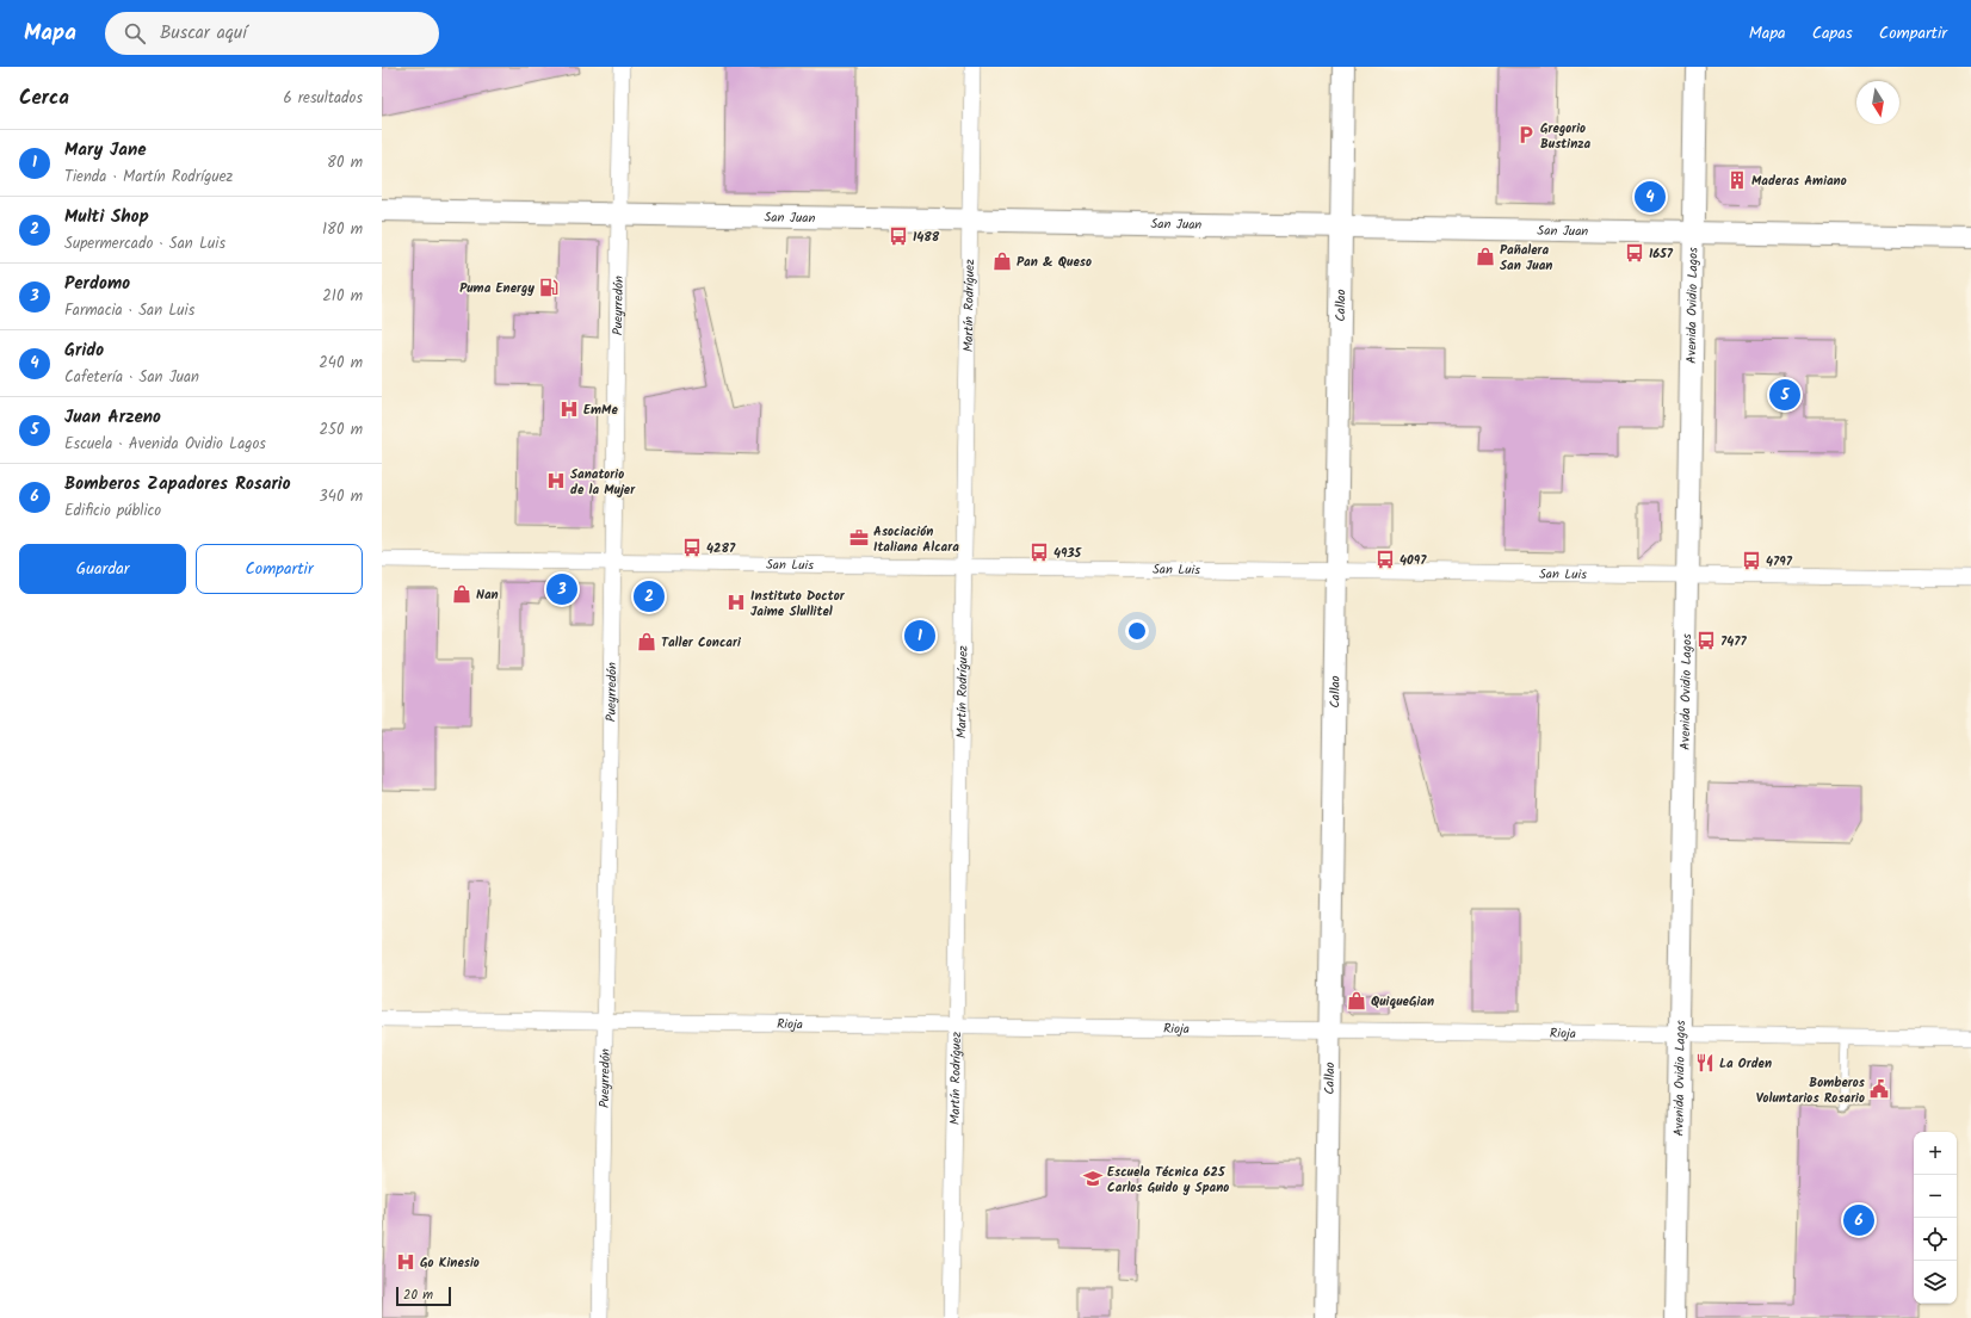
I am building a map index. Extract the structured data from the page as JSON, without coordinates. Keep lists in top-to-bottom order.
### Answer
{
  "streets": {
    "main road": ["San Juan", "Callao", "Avenida Ovidio Lagos"],
    "street": [
      "Pueyrredón",
      "Martín Rodríguez",
      "San Luis",
      "Rioja"
    ]
  },
  "crossings": [
    ["San Juan", "Pueyrredón"],
    ["San Juan", "Martín Rodríguez"],
    ["San Juan", "Callao"],
    ["San Juan", "Avenida Ovidio Lagos"],
    ["Pueyrredón", "San Luis"],
    ["Pueyrredón", "Rioja"],
    ["Martín Rodríguez", "San Luis"],
    ["Martín Rodríguez", "Rioja"],
    ["Callao", "San Luis"],
    ["Callao", "Rioja"],
    ["Avenida Ovidio Lagos", "San Luis"],
    ["Avenida Ovidio Lagos", "Rioja"]
  ],
  "places": {
    "parking": ["Gregorio Bustinza"],
    "building": ["Maderas Amiano"],
    "bus stop": [
      "1488",
      "1657",
      "4287",
      "4935",
      "4097",
      "4797",
      "7477"
    ],
    "shop": [
      "Pañalera San Juan",
      "Pan & Queso",
      "Nan",
      "Taller Concari",
      "QuiqueGian"
    ],
    "fuel station": ["Puma Energy"],
    "hospital": [
      "EmMe",
      "Sanatorio de la Mujer",
      "Instituto Doctor Jaime Slullitel",
      "Go Kinesio"
    ],
    "office": ["Asociación Italiana Alcara"],
    "restaurant": ["La Orden"],
    "public building": ["Bomberos Voluntarios Rosario"],
    "school or university": ["Escuela Técnica 625 Carlos Guido y Spano"]
  },
  "scale_bar": "20 m",
  "north": "bottom",
  "page": {
    "header": "Mapa",
    "search": "Buscar aquí",
    "nav": ["Mapa", "Capas", "Compartir"],
    "heading": ["Cerca", "6 resultados"],
    "list": [
      {
        "mark": "1",
        "name": "Mary Jane",
        "note": "Tienda · Martín Rodríguez",
        "value": "80 m"
      },
      {
        "mark": "2",
        "name": "Multi Shop",
        "note": "Supermercado · San Luis",
        "value": "180 m"
      },
      {
        "mark": "3",
        "name": "Perdomo",
        "note": "Farmacia · San Luis",
        "value": "210 m"
      },
      {
        "mark": "4",
        "name": "Grido",
        "note": "Cafetería · San Juan",
        "value": "240 m"
      },
      {
        "mark": "5",
        "name": "Juan Arzeno",
        "note": "Escuela · Avenida Ovidio Lagos",
        "value": "250 m"
      },
      {
        "mark": "6",
        "name": "Bomberos Zapadores Rosario",
        "note": "Edificio público",
        "value": "340 m"
      }
    ],
    "pins": [
      "4",
      "5",
      "3",
      "2",
      "1",
      "6"
    ],
    "buttons": ["Guardar", "Compartir"],
    "map_buttons": ["+", "−"],
    "scale": "20 m"
  }
}
